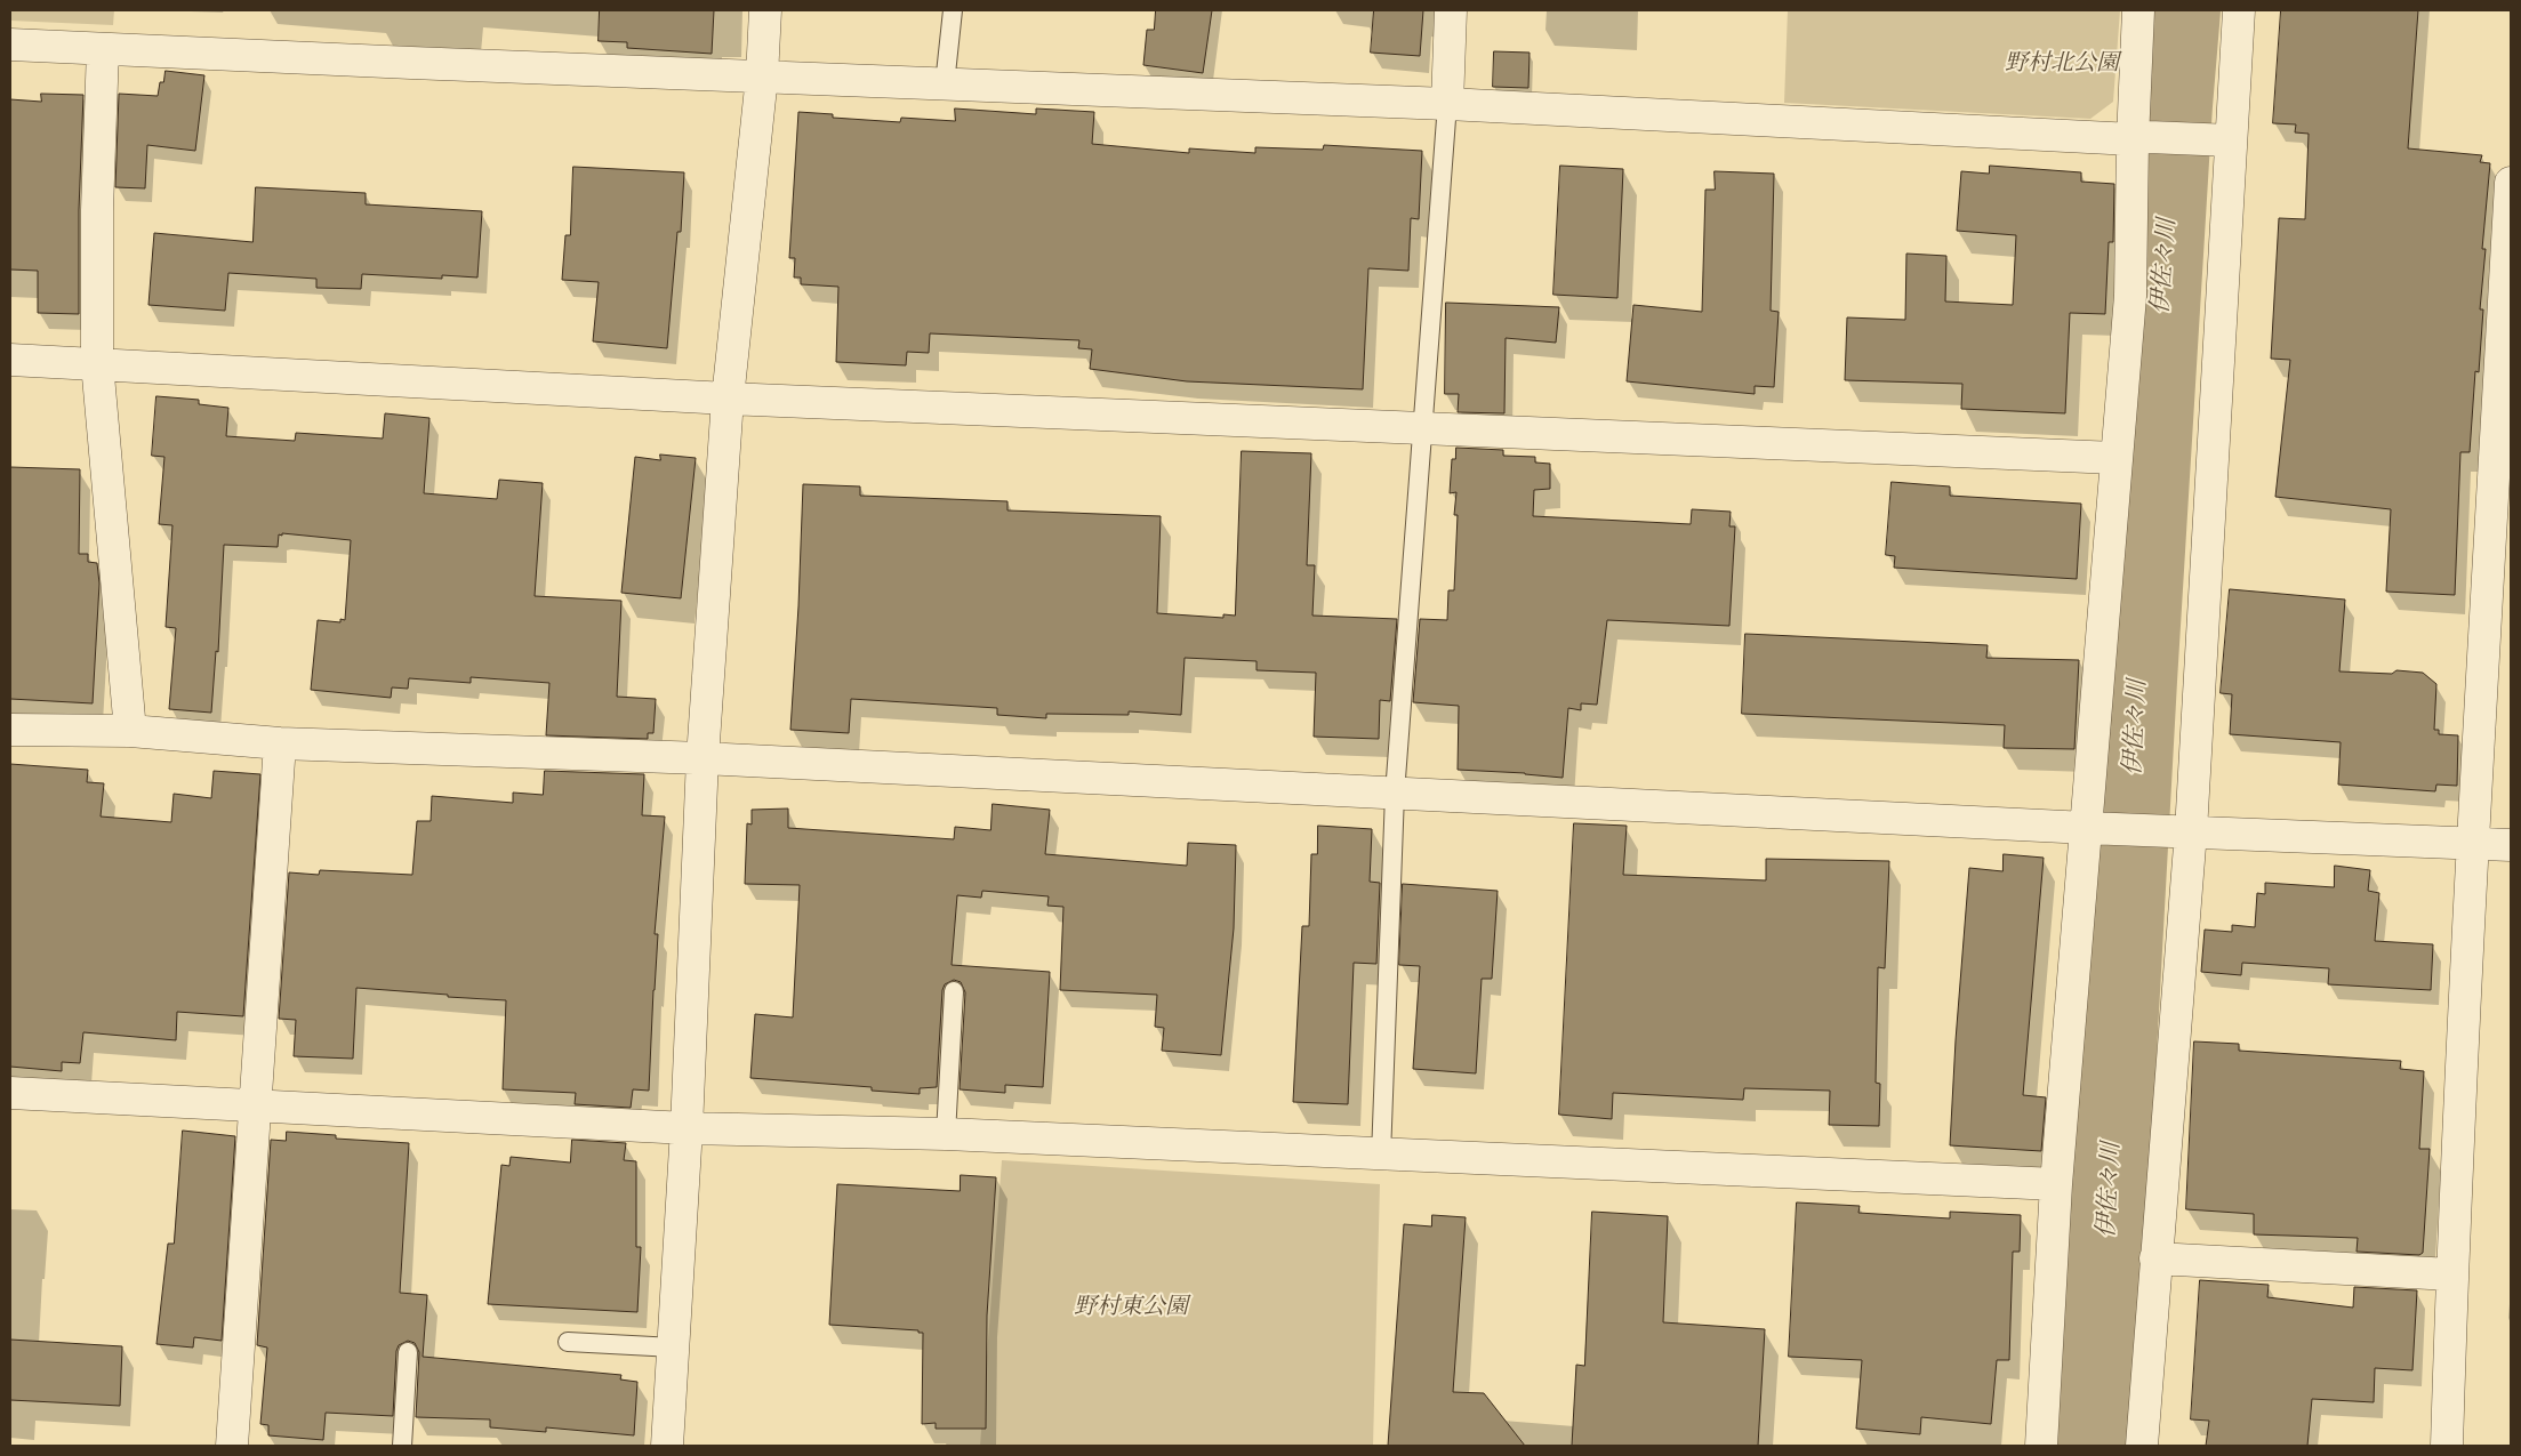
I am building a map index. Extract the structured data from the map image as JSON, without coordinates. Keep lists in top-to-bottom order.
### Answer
{
  "water": ["伊佐々川"],
  "parks": ["野村北公園", "野村東公園"]
}
